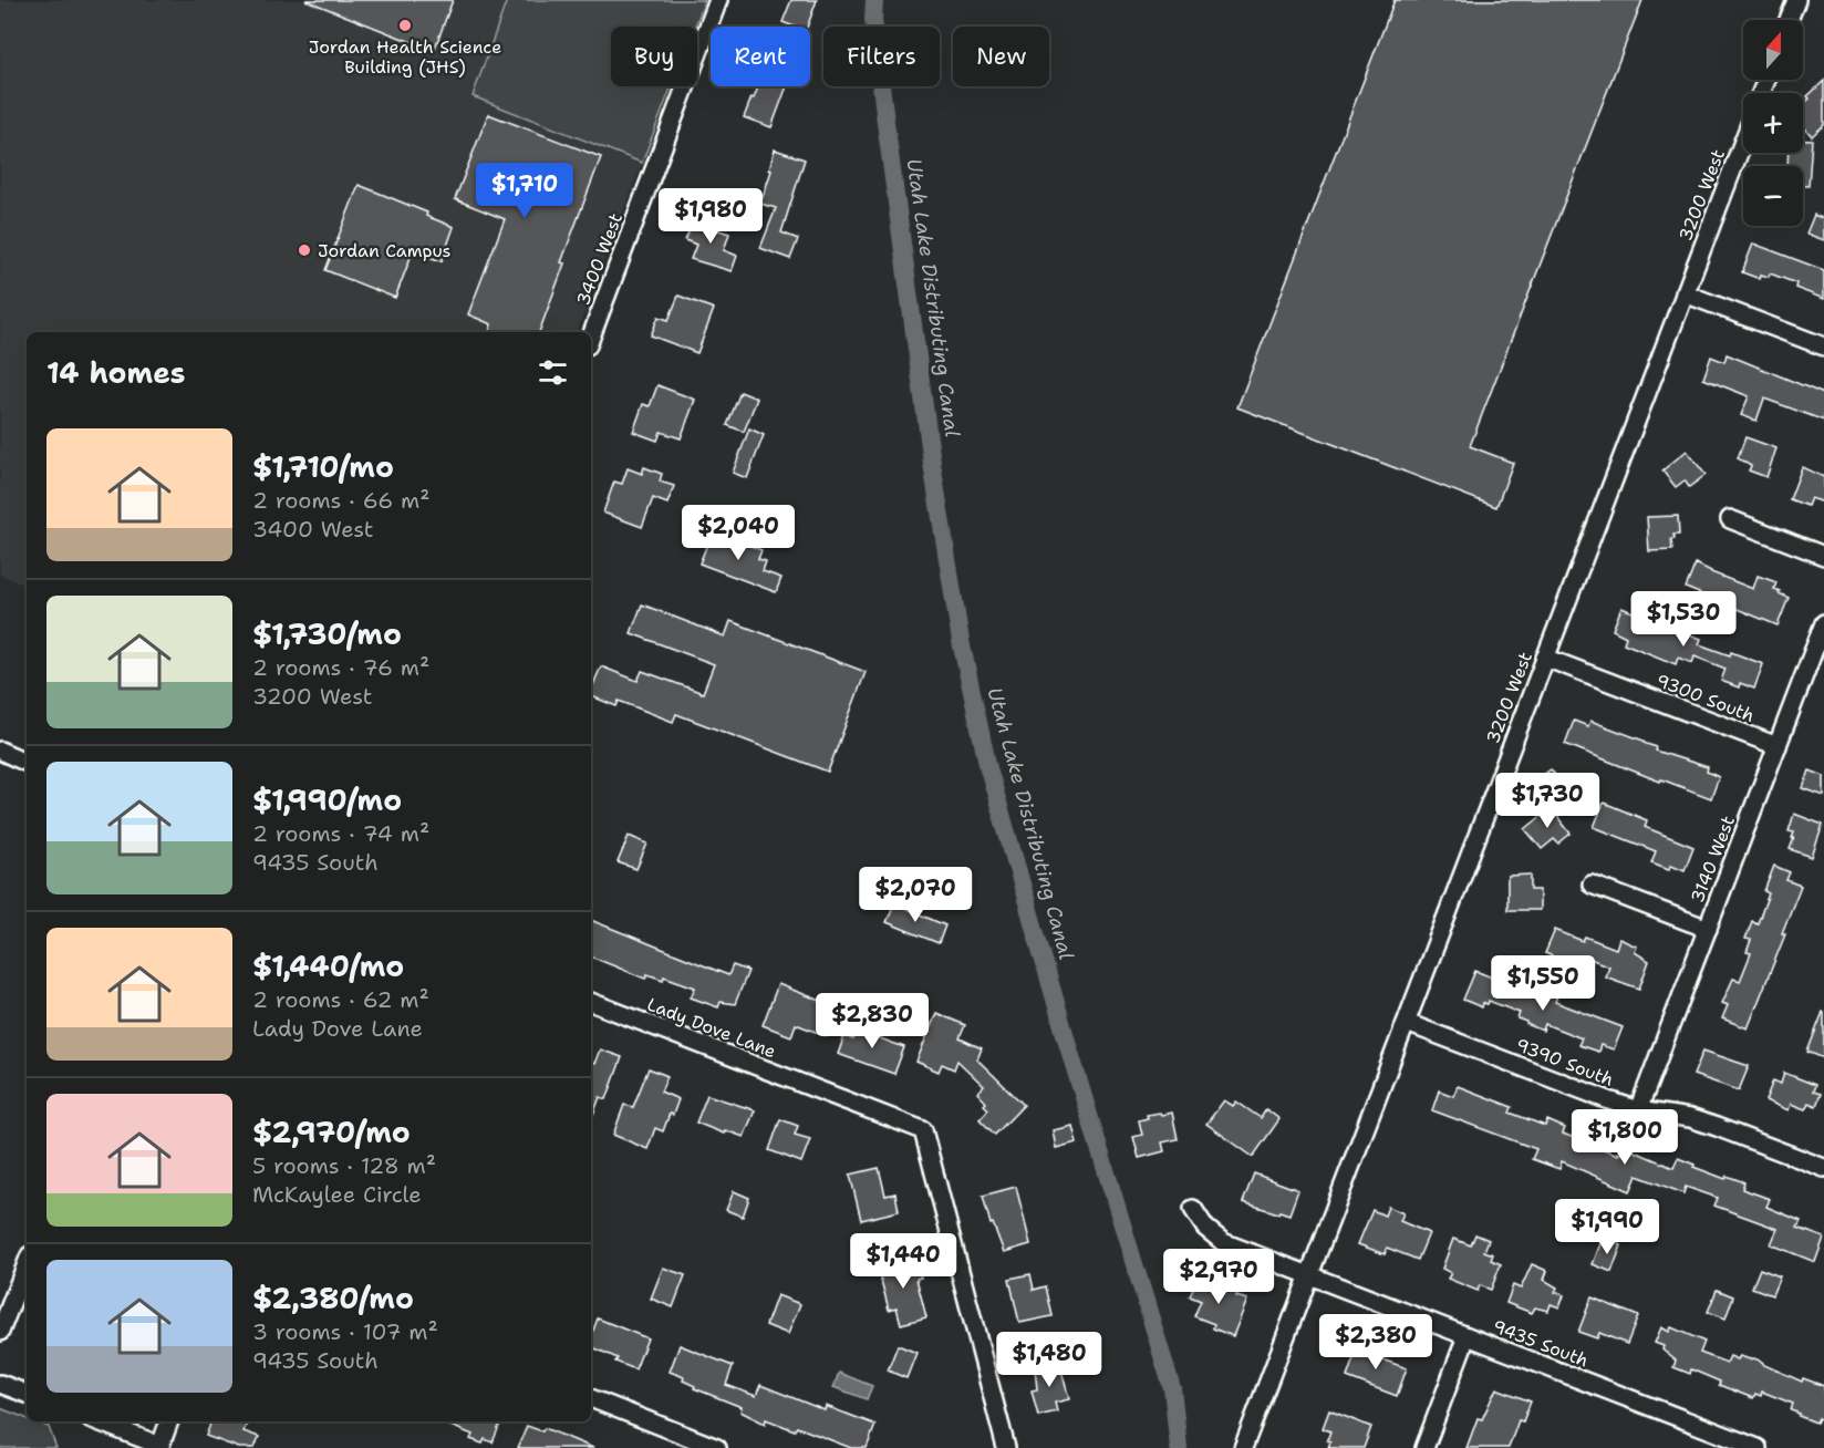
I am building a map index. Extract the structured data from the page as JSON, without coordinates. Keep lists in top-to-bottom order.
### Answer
{
  "streets": {
    "street": [
      "3200 West",
      "3400 West",
      "9300 South",
      "3140 West",
      "Lady Dove Lane",
      "9390 South",
      "9435 South"
    ]
  },
  "crossings": [
    ["3200 West", "9300 South"],
    ["3200 West", "9390 South"],
    ["3200 West", "9435 South"],
    ["9300 South", "3140 West"],
    ["3140 West", "9390 South"]
  ],
  "water": ["Utah Lake Distributing Canal"],
  "places": ["Jordan Health Science Building (JHS)", "Jordan Campus"],
  "north": "top",
  "page": {
    "map_buttons": ["+", "−"],
    "chip": [
      "Buy",
      "Rent",
      "Filters",
      "New"
    ],
    "price": [
      "$1,710",
      "$1,980",
      "$2,040",
      "$1,530",
      "$1,730",
      "$2,070",
      "$1,550",
      "$2,830",
      "$1,800",
      "$1,990",
      "$1,440",
      "$2,970",
      "$2,380",
      "$1,480"
    ],
    "heading": "14 homes",
    "list": [
      {
        "name": "$1,710/mo",
        "note": "2 rooms · 66 m² · 3400 West"
      },
      {
        "name": "$1,730/mo",
        "note": "2 rooms · 76 m² · 3200 West"
      },
      {
        "name": "$1,990/mo",
        "note": "2 rooms · 74 m² · 9435 South"
      },
      {
        "name": "$1,440/mo",
        "note": "2 rooms · 62 m² · Lady Dove Lane"
      },
      {
        "name": "$2,970/mo",
        "note": "5 rooms · 128 m² · McKaylee Circle"
      },
      {
        "name": "$2,380/mo",
        "note": "3 rooms · 107 m² · 9435 South"
      }
    ]
  }
}
